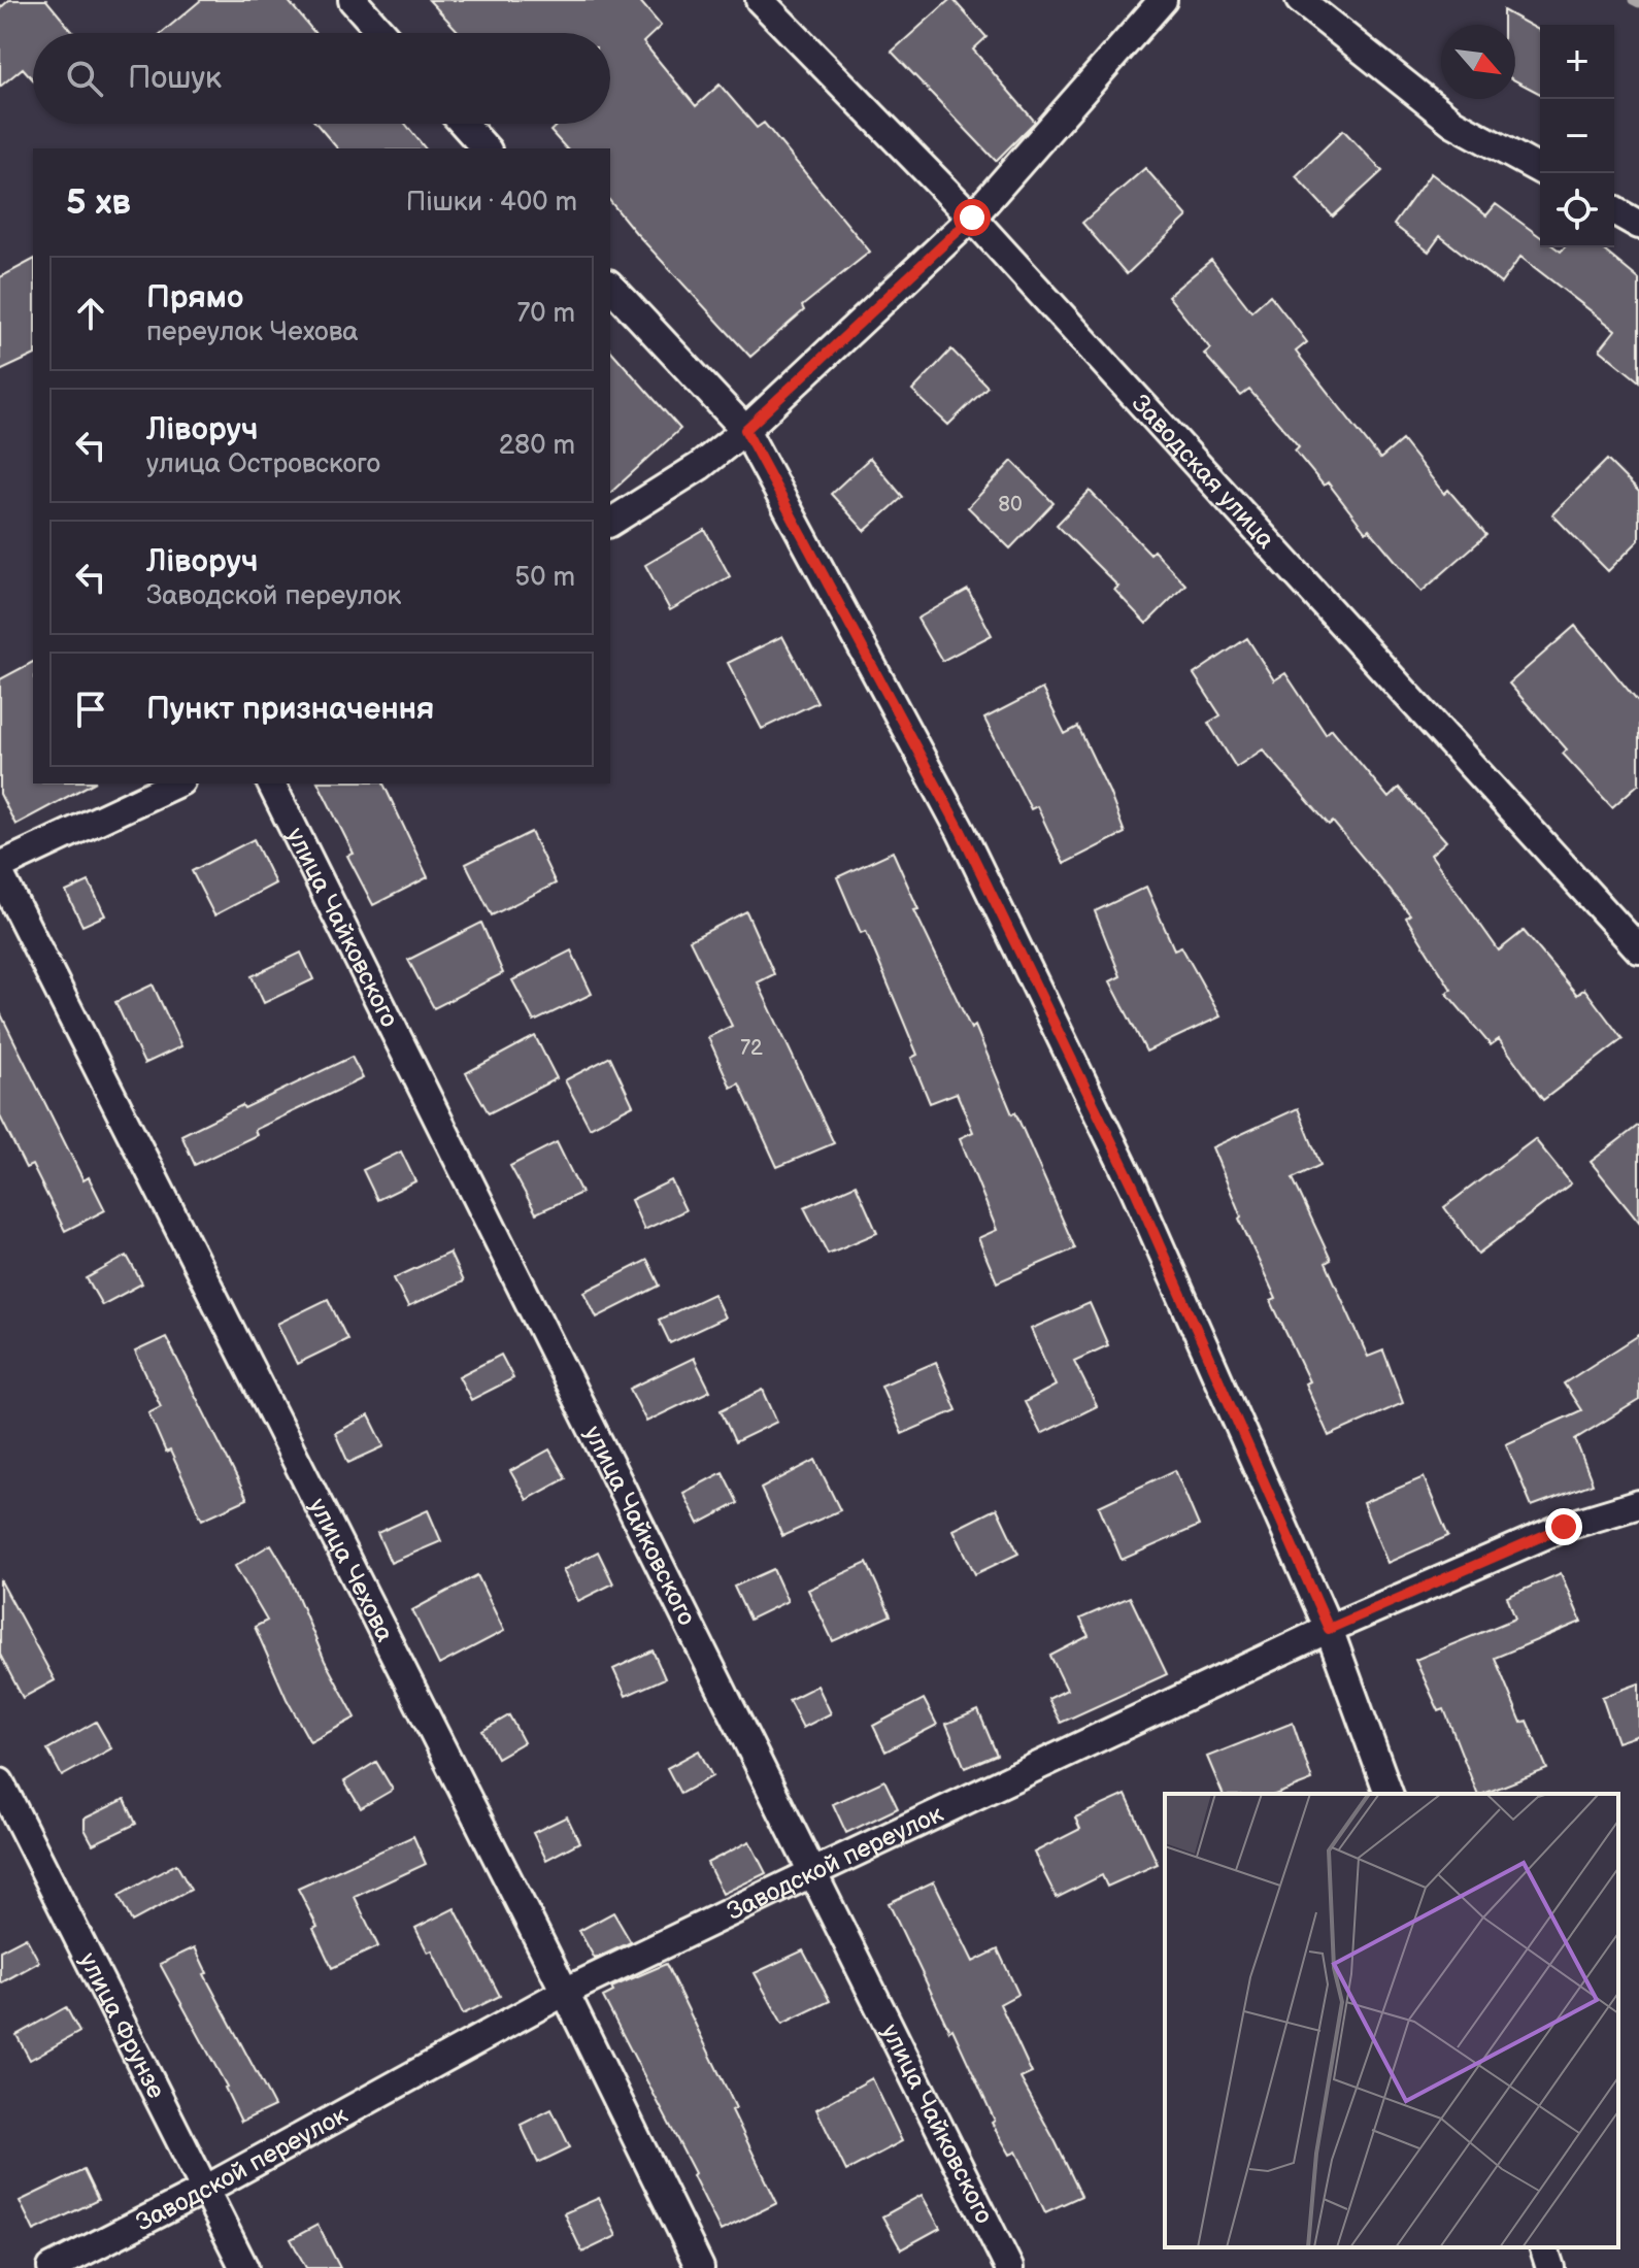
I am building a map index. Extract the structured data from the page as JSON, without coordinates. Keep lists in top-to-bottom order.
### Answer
{
  "streets": {
    "street": [
      "Заводская улица",
      "улица Чайковского",
      "улица Чехова",
      "Заводской переулок",
      "улица Фрунзе"
    ]
  },
  "crossings": [
    ["улица Чайковского", "Заводской переулок"],
    ["улица Чехова", "Заводской переулок"],
    ["Заводской переулок", "улица Фрунзе"]
  ],
  "house_numbers": ["80", "72"],
  "north": "bottom right",
  "page": {
    "map_buttons": ["+", "−"],
    "search": "Пошук",
    "heading": ["5 хв", "Пішки · 400 m"],
    "list": [
      ["Прямо", "переулок Чехова", "70 m"],
      ["Ліворуч", "улица Островского", "280 m"],
      ["Ліворуч", "Заводской переулок", "50 m"],
      "Пункт призначення"
    ]
  }
}
